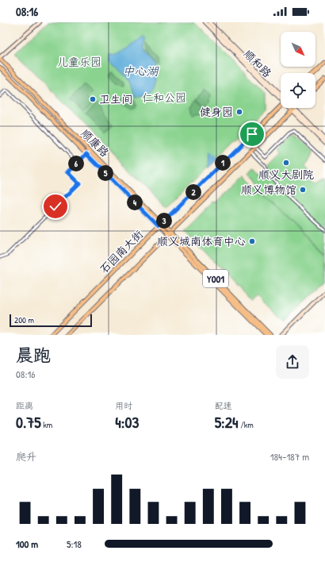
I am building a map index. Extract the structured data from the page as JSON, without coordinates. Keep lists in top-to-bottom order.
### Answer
{
  "streets": {
    "main road": [
      "顺和路",
      "顺康路",
      "石园南大街",
      "Y001"
    ]
  },
  "crossings": [
    ["顺和路", "石园南大街"],
    ["顺康路", "石园南大街"]
  ],
  "water": ["中心湖"],
  "parks": ["儿童乐园", "仁和公园"],
  "places": [
    "卫生间",
    "健身园",
    "顺义大剧院",
    "顺义博物馆",
    "顺义城南体育中心"
  ],
  "scale_bar": "200 m",
  "north": "bottom right",
  "page": {
    "status": "08:16",
    "pins": [
      "1",
      "6",
      "5",
      "2",
      "4",
      "3"
    ],
    "scale": "200 m",
    "heading": ["晨跑", "08:16"],
    "stats": [
      ["距离", "0.75 km"],
      ["用时", "4:03"],
      ["配速", "5:24 /km"]
    ],
    "chart": ["爬升", "184–187 m"],
    "list": [
      {
        "name": "100 m",
        "note": "5:18"
      }
    ]
  }
}
